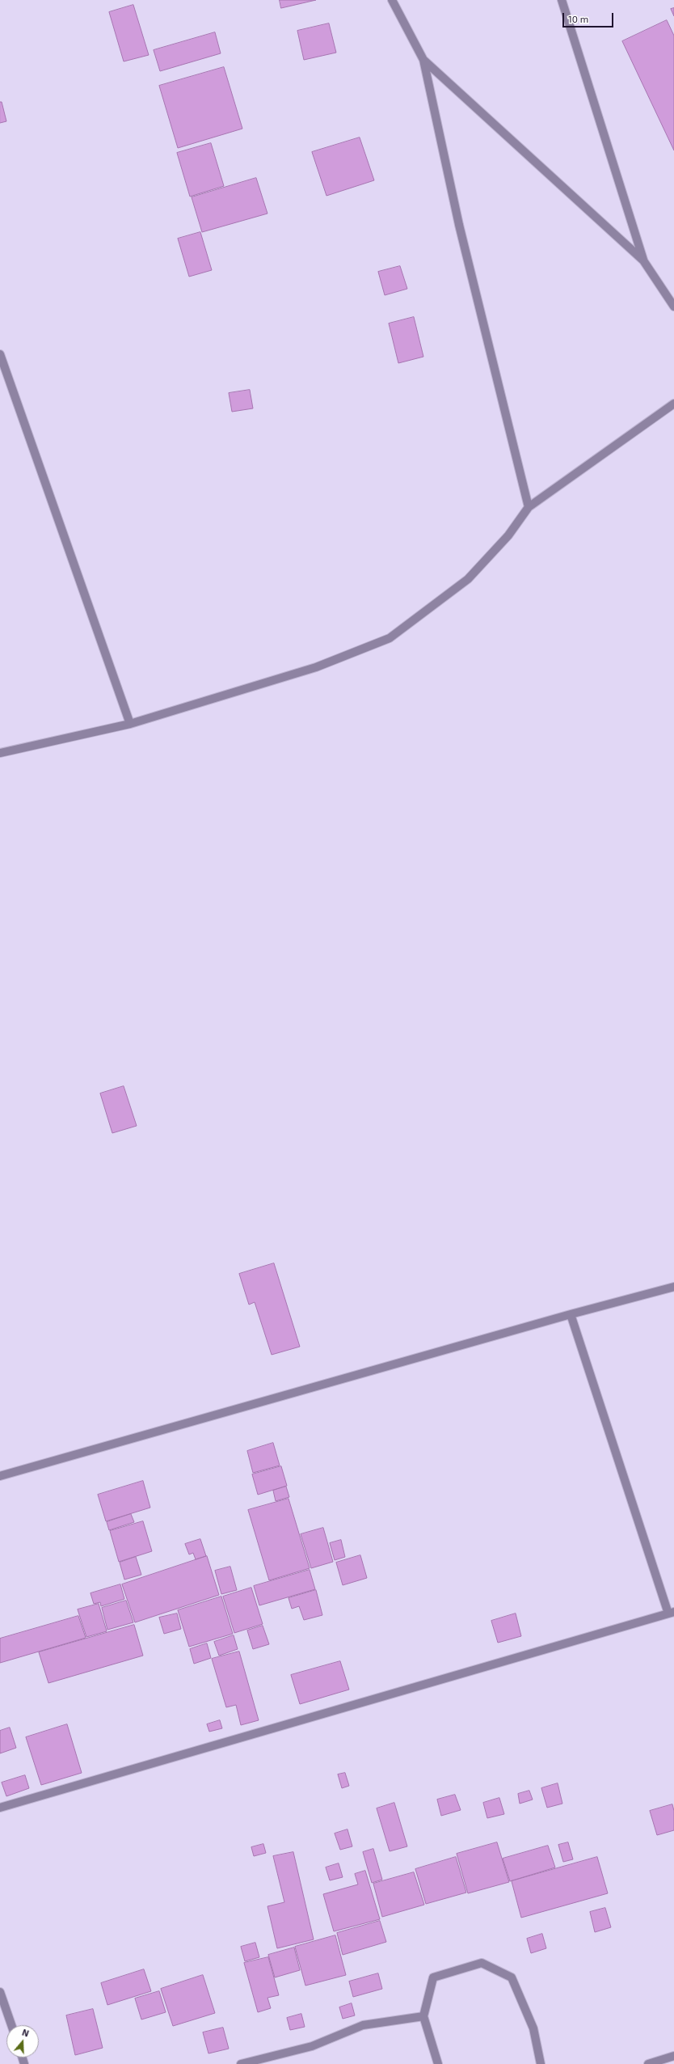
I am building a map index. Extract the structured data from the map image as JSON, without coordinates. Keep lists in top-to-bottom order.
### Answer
{
  "scale_bar": "10 m",
  "north": "top"
}
